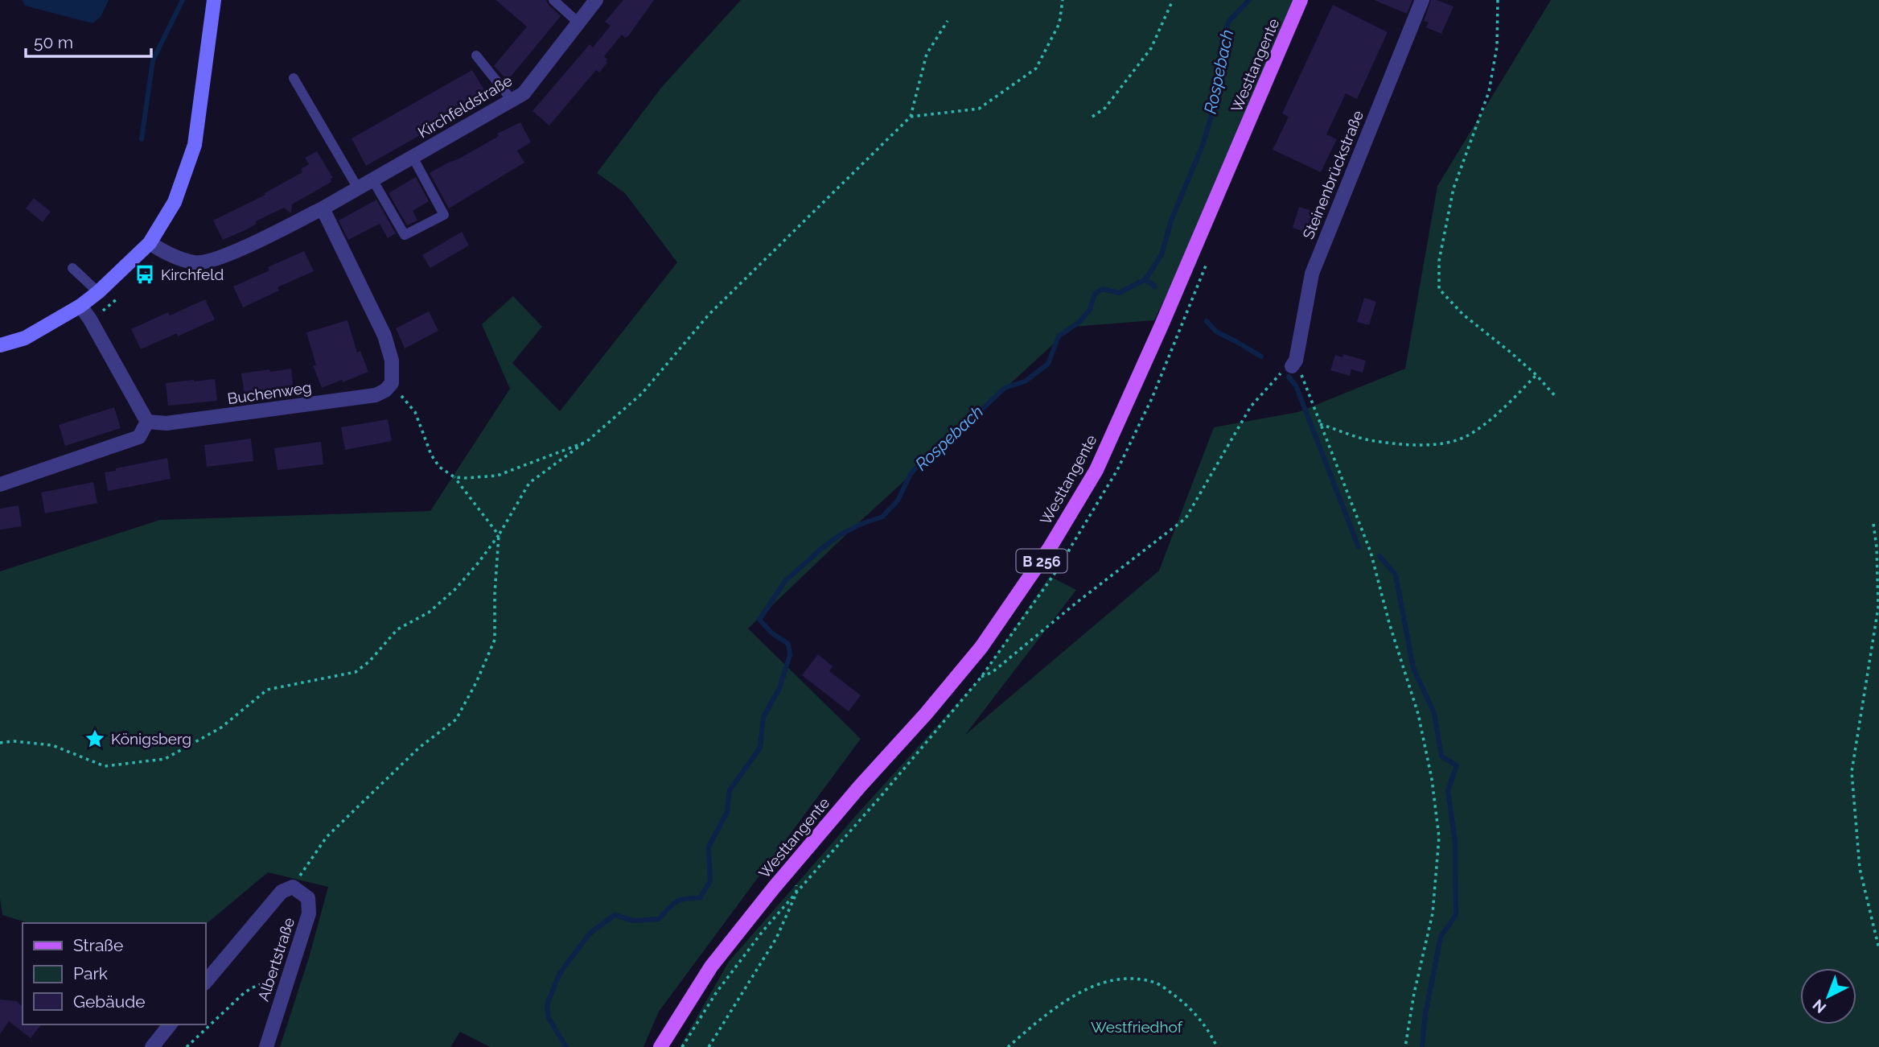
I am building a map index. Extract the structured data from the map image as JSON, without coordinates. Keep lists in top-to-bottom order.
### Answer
{
  "streets": {
    "main road": ["Westtangente", "B 256"],
    "street": [
      "Kirchfeldstraße",
      "Steinenbrückstraße",
      "Buchenweg",
      "Albertstraße"
    ]
  },
  "water": ["Rospebach"],
  "parks": ["Westfriedhof"],
  "places": {
    "bus stop": ["Kirchfeld"],
    "place": ["Königsberg"]
  },
  "legend": ["Straße", "Park", "Gebäude"],
  "scale_bar": "50 m",
  "north": "bottom left"
}
